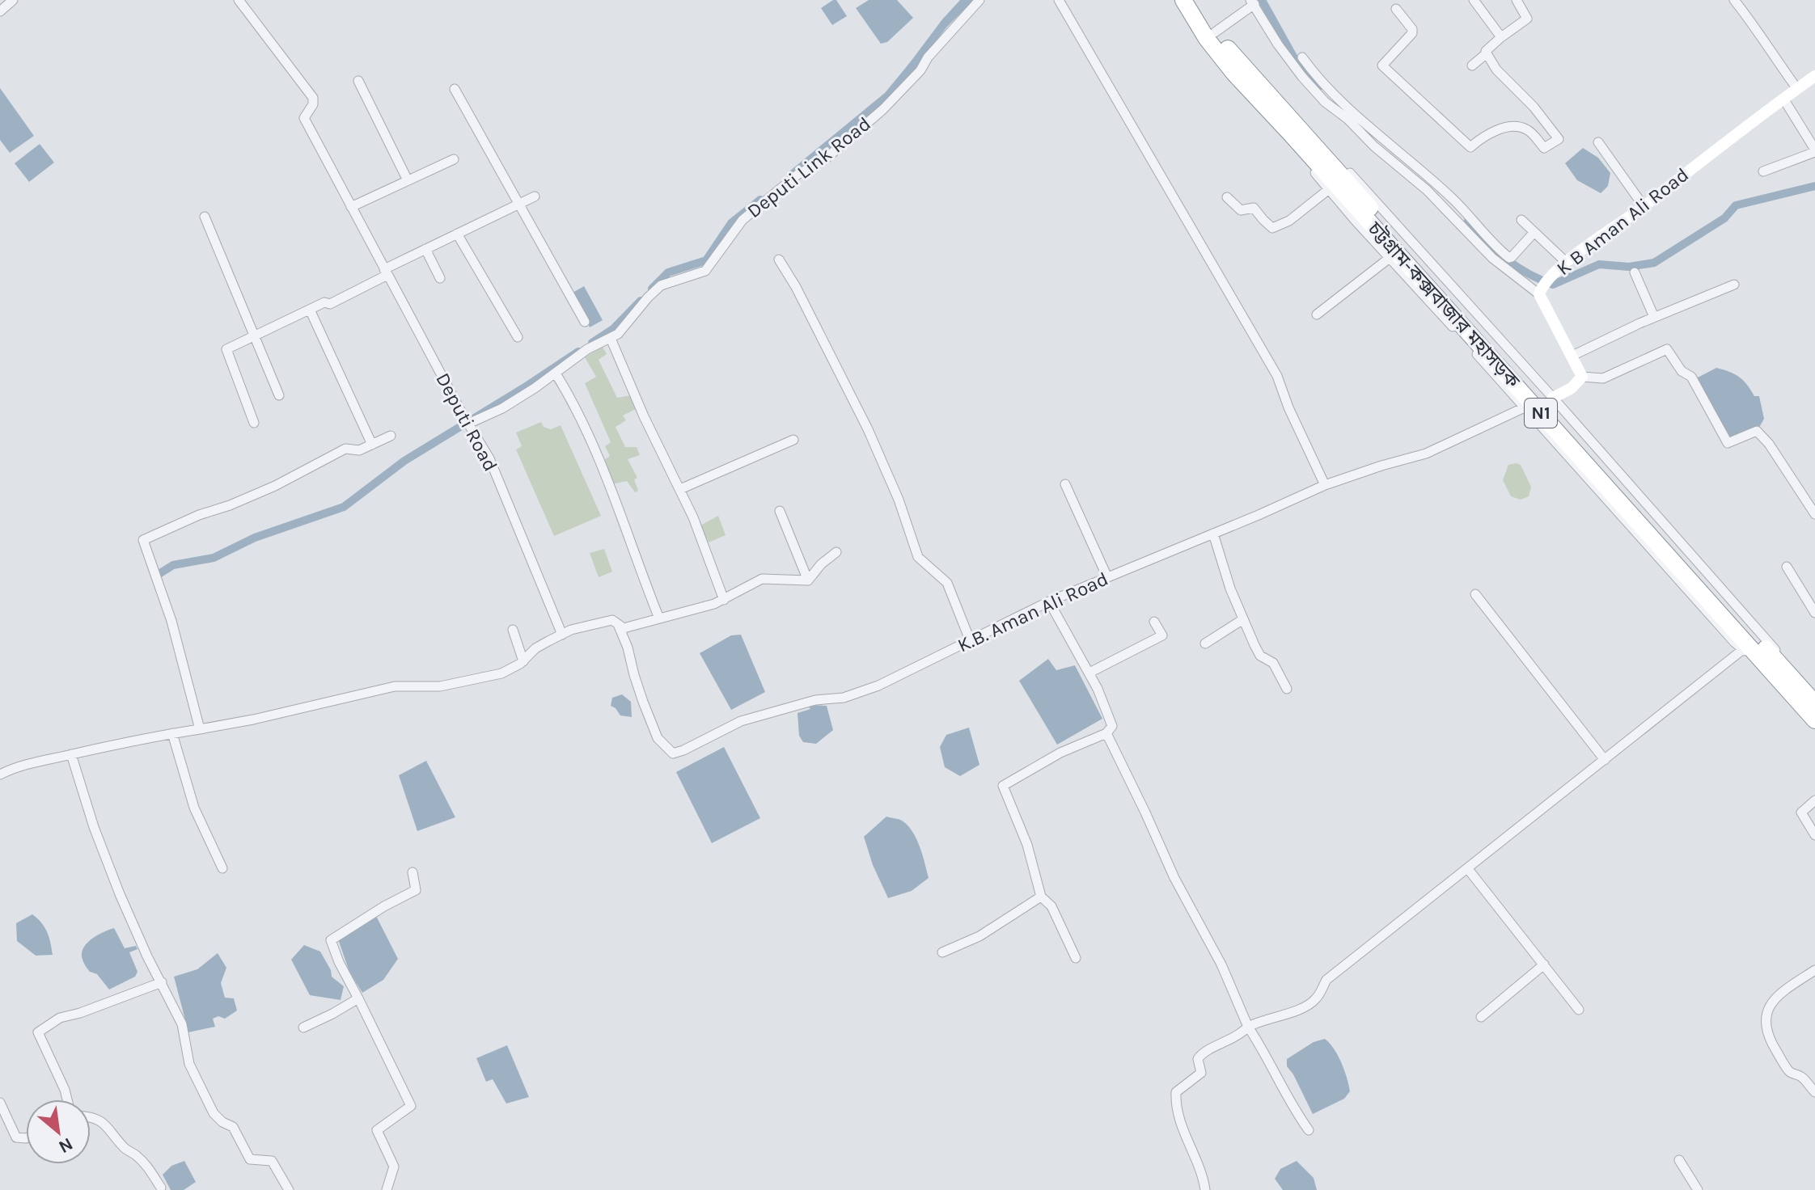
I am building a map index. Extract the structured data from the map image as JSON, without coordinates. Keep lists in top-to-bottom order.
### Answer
{
  "streets": {
    "highway": ["চট্টগ্রাম-কক্সবাজার মহাসড়ক", "N1"],
    "street": [
      "Deputi Link Road",
      "K B Aman Ali Road",
      "Deputi Road",
      "K.B. Aman Ali Road"
    ]
  },
  "crossings": [
    ["Deputi Link Road", "Deputi Road"]
  ],
  "north": "bottom right"
}
